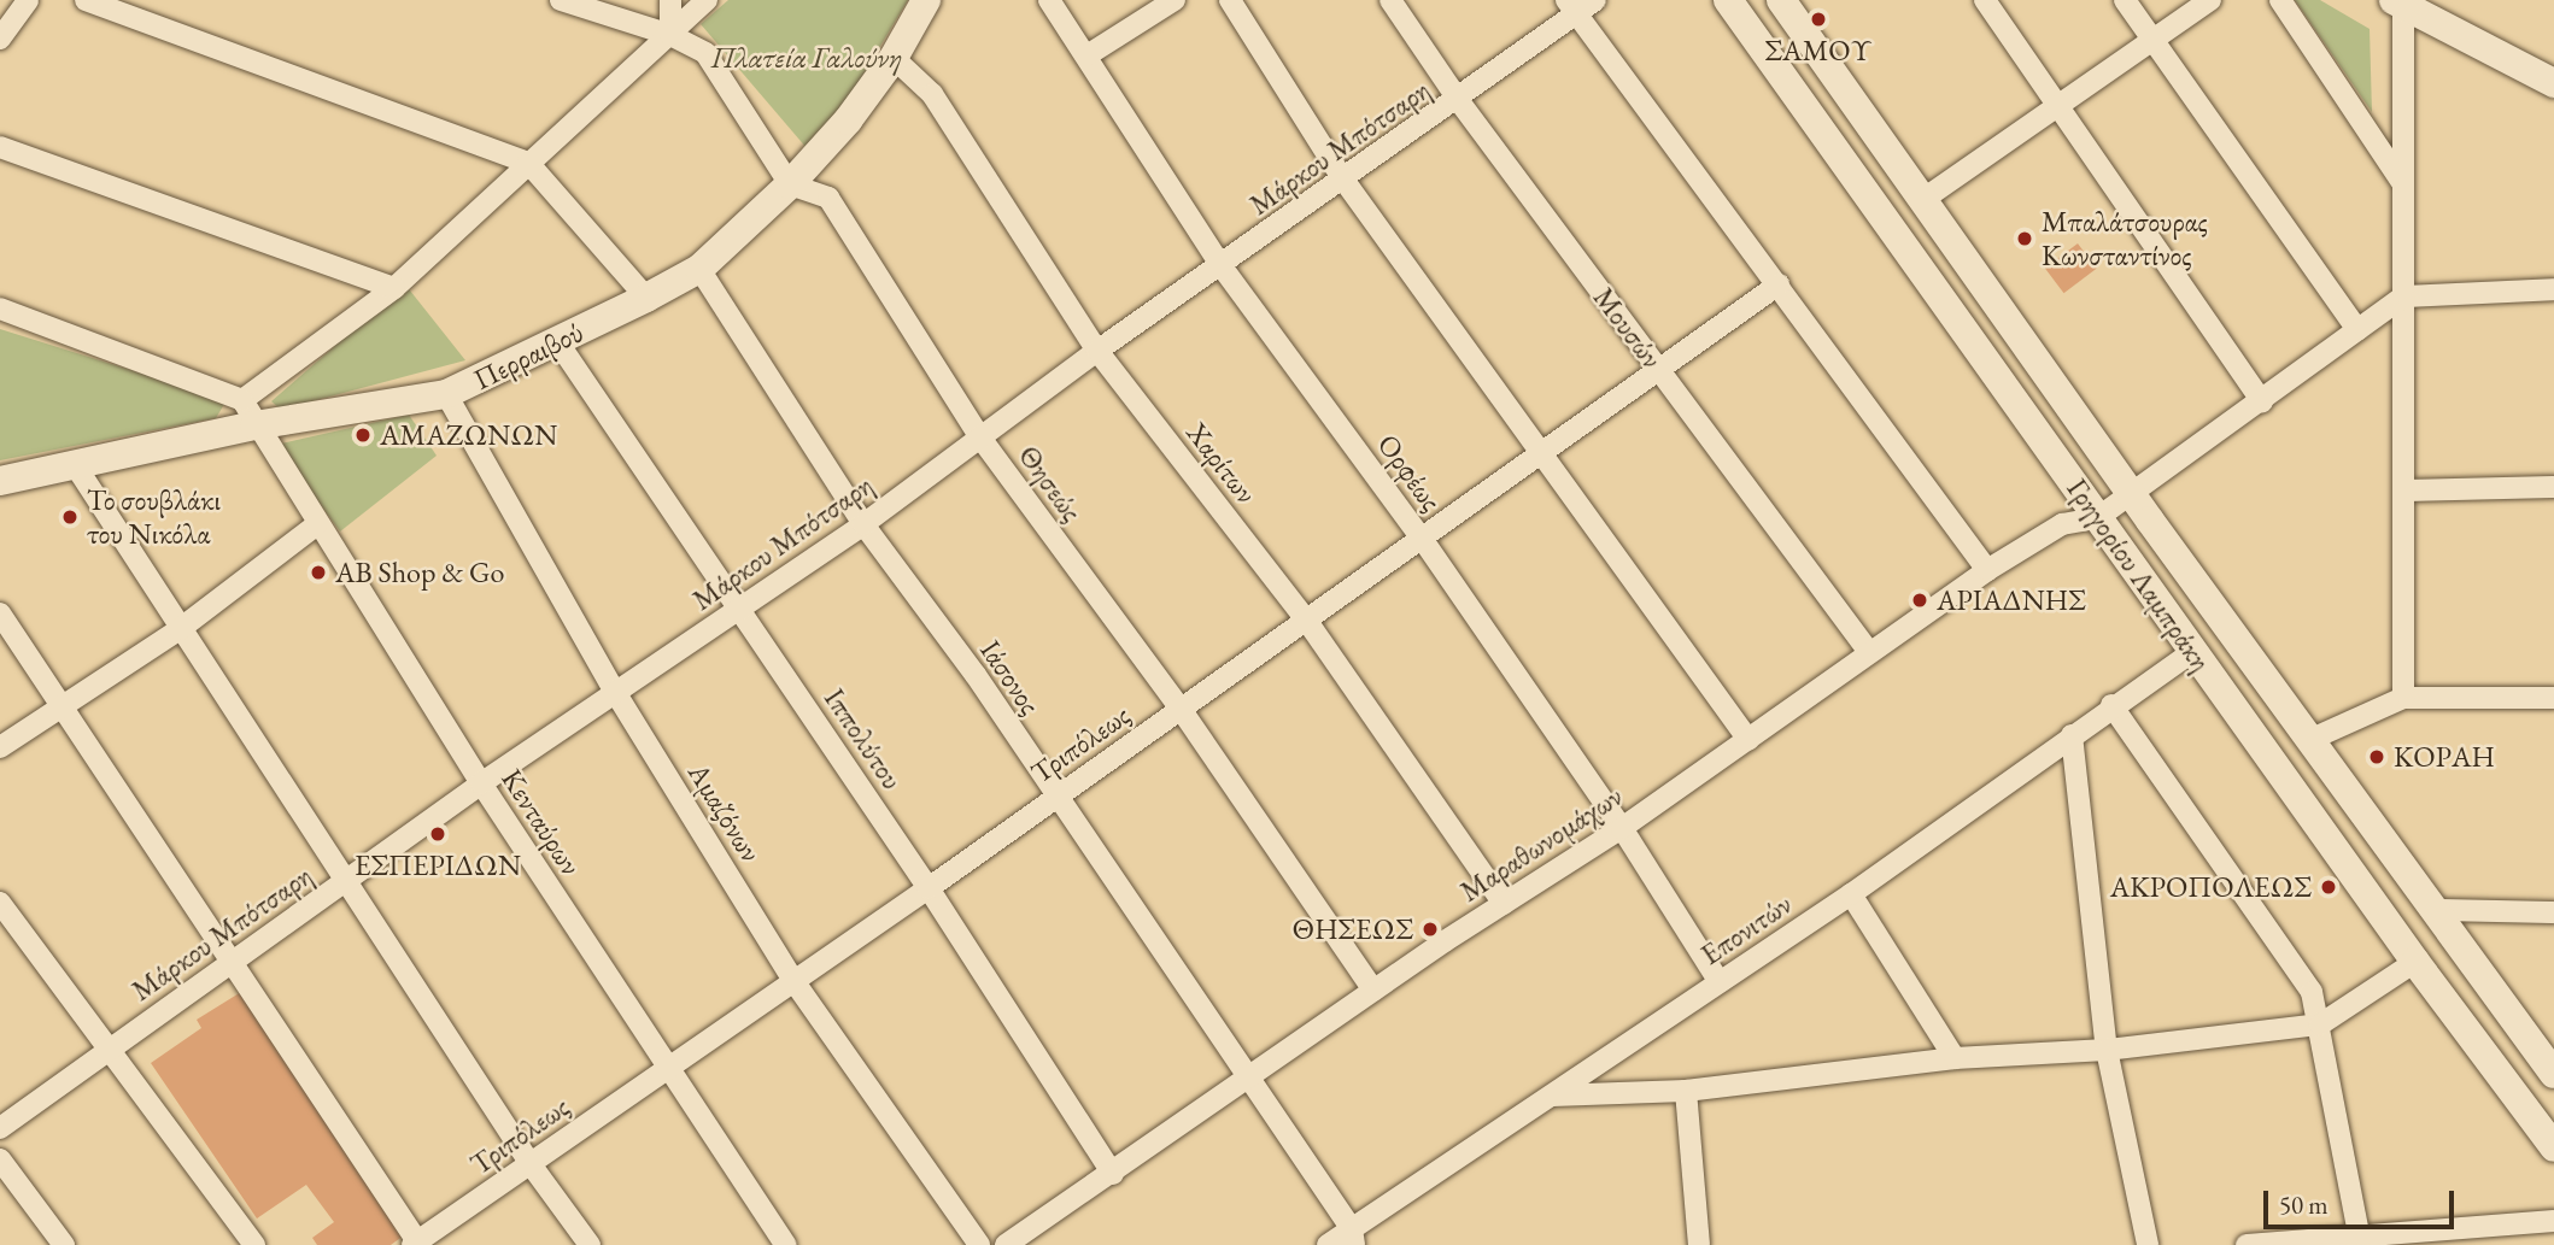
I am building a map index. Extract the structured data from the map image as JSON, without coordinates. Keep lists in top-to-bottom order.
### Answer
{
  "streets": {
    "main road": ["Περραιβού", "Γρηγορίου Λαμπράκη"],
    "street": [
      "Μάρκου Μπότσαρη",
      "Μουσών",
      "Χαρίτων",
      "Ορφέως",
      "Θησεώς",
      "Ιάσονος",
      "Ιππολύτου",
      "Τριπόλεως",
      "Αμαζόνων",
      "Κενταύρων",
      "Μαραθωνομάχων",
      "Επονιτών"
    ]
  },
  "crossings": [
    ["Μάρκου Μπότσαρη", "Μουσών"],
    ["Μάρκου Μπότσαρη", "Χαρίτων"],
    ["Μάρκου Μπότσαρη", "Ορφέως"],
    ["Μάρκου Μπότσαρη", "Θησεώς"],
    ["Μάρκου Μπότσαρη", "Ιάσονος"],
    ["Μάρκου Μπότσαρη", "Ιππολύτου"],
    ["Μάρκου Μπότσαρη", "Αμαζόνων"],
    ["Μάρκου Μπότσαρη", "Κενταύρων"],
    ["Μουσών", "Τριπόλεως"],
    ["Μουσών", "Μαραθωνομάχων"],
    ["Περραιβού", "Χαρίτων"],
    ["Περραιβού", "Θησεώς"],
    ["Περραιβού", "Ιάσονος"],
    ["Περραιβού", "Ιππολύτου"],
    ["Περραιβού", "Αμαζόνων"],
    ["Περραιβού", "Κενταύρων"],
    ["Χαρίτων", "Τριπόλεως"],
    ["Χαρίτων", "Μαραθωνομάχων"],
    ["Ορφέως", "Τριπόλεως"],
    ["Ορφέως", "Μαραθωνομάχων"],
    ["Ορφέως", "Επονιτών"],
    ["Θησεώς", "Τριπόλεως"],
    ["Θησεώς", "Μαραθωνομάχων"],
    ["Γρηγορίου Λαμπράκη", "Μαραθωνομάχων"],
    ["Γρηγορίου Λαμπράκη", "Επονιτών"],
    ["Ιάσονος", "Τριπόλεως"],
    ["Ιάσονος", "Μαραθωνομάχων"],
    ["Ιάσονος", "Επονιτών"],
    ["Ιππολύτου", "Τριπόλεως"],
    ["Ιππολύτου", "Μαραθωνομάχων"],
    ["Τριπόλεως", "Αμαζόνων"],
    ["Τριπόλεως", "Κενταύρων"]
  ],
  "parks": ["Πλατεία Γαλούνη"],
  "places": [
    "ΣΑΜΟΥ",
    "Μπαλάτσουρας Κωνσταντίνος",
    "ΑΜΑΖΩΝΩΝ",
    "Το σουβλάκι του Νικόλα",
    "AB Shop & Go",
    "ΑΡΙΑΔΝΗΣ",
    "ΚΟΡΑΗ",
    "ΕΣΠΕΡΙΔΩΝ",
    "ΑΚΡΟΠΟΛΕΩΣ",
    "ΘΗΣΕΩΣ"
  ],
  "scale_bar": "50 m"
}
